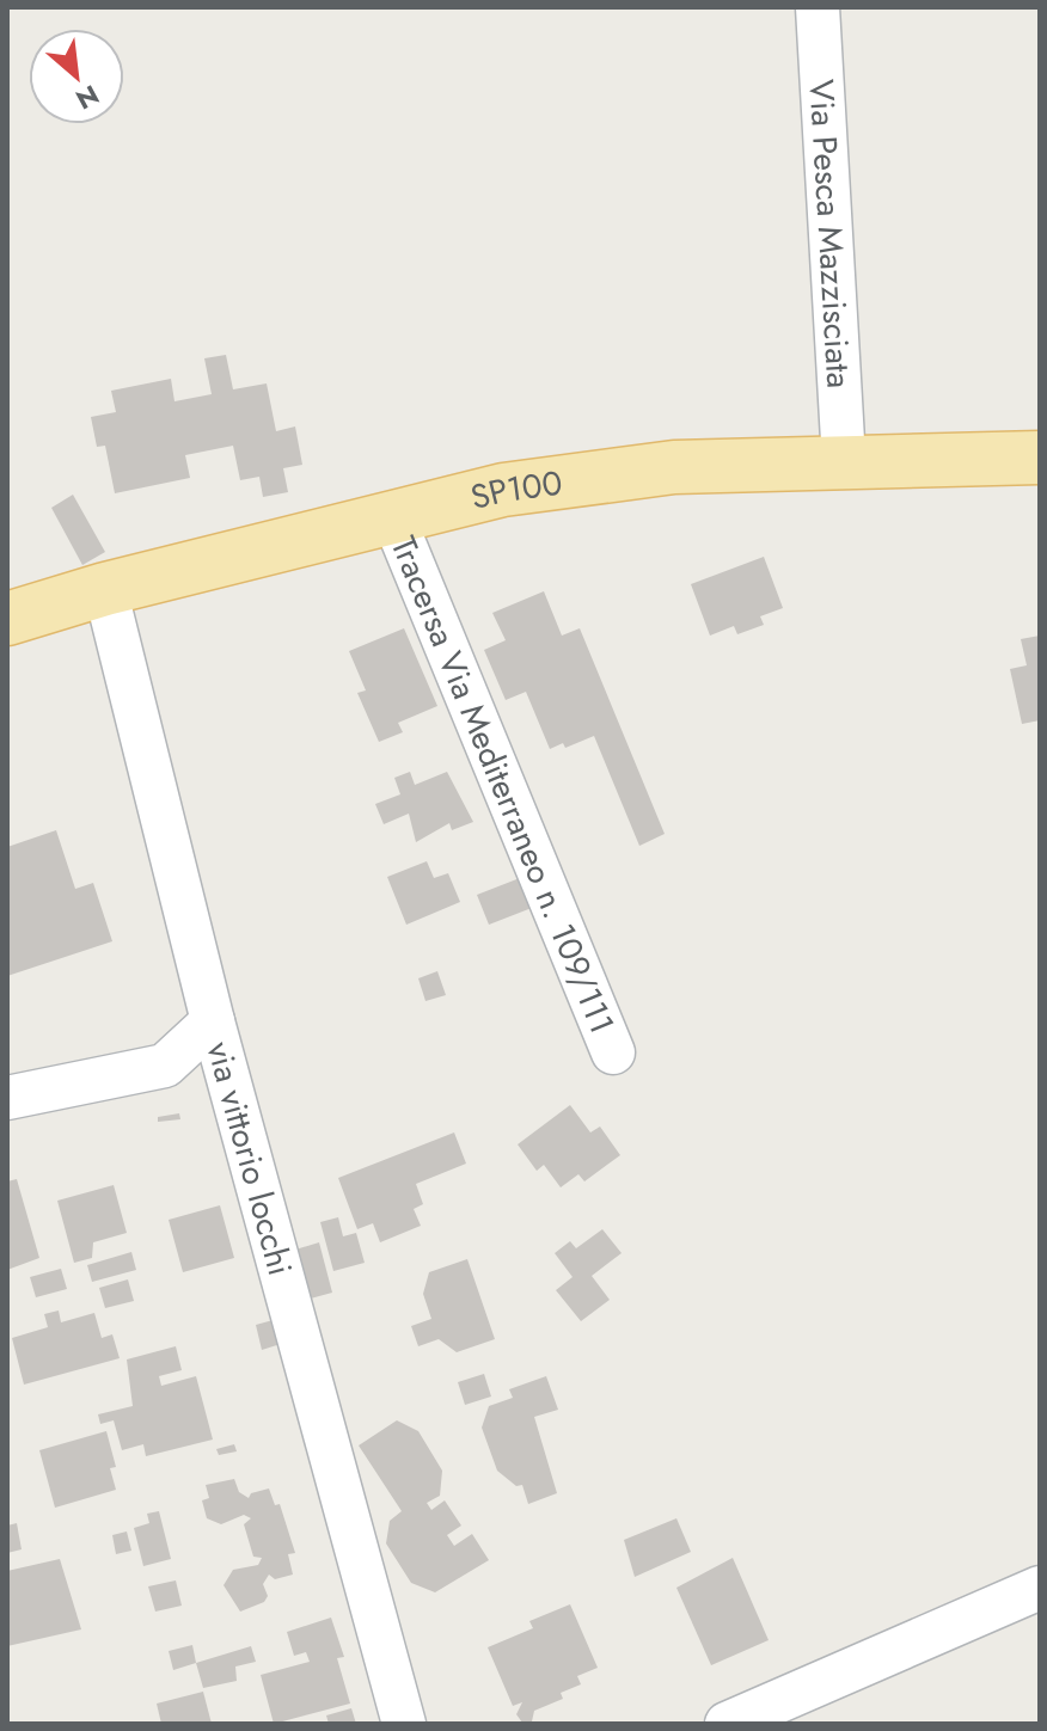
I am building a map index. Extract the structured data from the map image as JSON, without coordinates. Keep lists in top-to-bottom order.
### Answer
{
  "streets": {
    "main road": ["SP100"],
    "street": ["Via Pesca Mazzisciata", "Tracersa Via Mediterraneo n. 109/111", "via vittorio locchi"]
  },
  "crossings": [
    ["Via Pesca Mazzisciata", "SP100"],
    ["SP100", "Tracersa Via Mediterraneo n. 109/111"],
    ["SP100", "via vittorio locchi"]
  ],
  "north": "bottom right"
}
